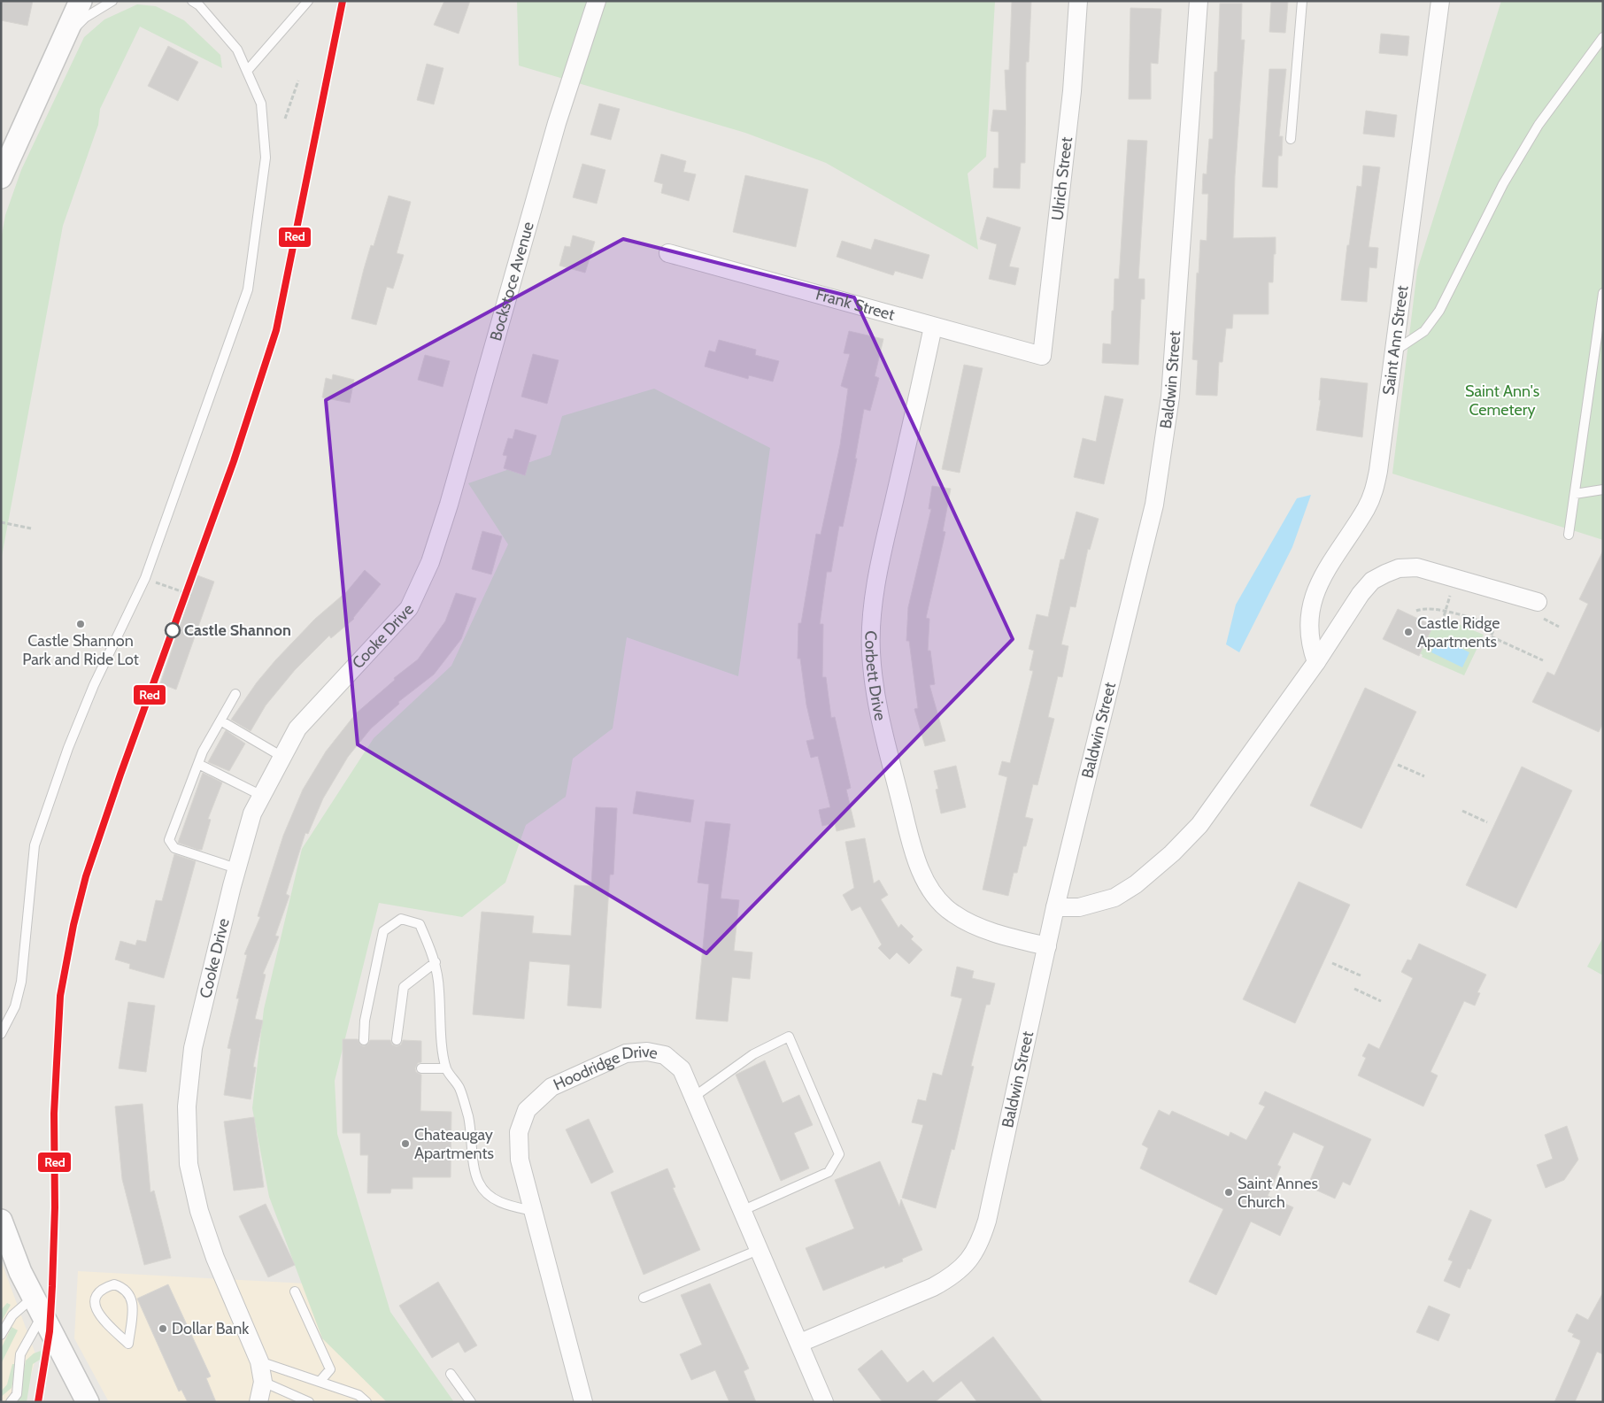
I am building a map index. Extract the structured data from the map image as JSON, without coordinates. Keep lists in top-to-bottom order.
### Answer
{
  "streets": {
    "street": [
      "Ulrich Street",
      "Bockstoce Avenue",
      "Frank Street",
      "Saint Ann Street",
      "Baldwin Street",
      "Cooke Drive",
      "Corbett Drive",
      "Hoodridge Drive"
    ]
  },
  "crossings": [
    ["Ulrich Street", "Frank Street"],
    ["Bockstoce Avenue", "Cooke Drive"],
    ["Frank Street", "Corbett Drive"],
    ["Baldwin Street", "Corbett Drive"],
    ["Baldwin Street", "Hoodridge Drive"]
  ],
  "parks": ["Saint Ann's Cemetery"],
  "places": [
    "Castle Shannon Park and Ride Lot",
    "Castle Shannon",
    "Castle Ridge Apartments",
    "Chateaugay Apartments",
    "Saint Annes Church",
    "Dollar Bank"
  ],
  "lines": ["transit line Red"]
}
